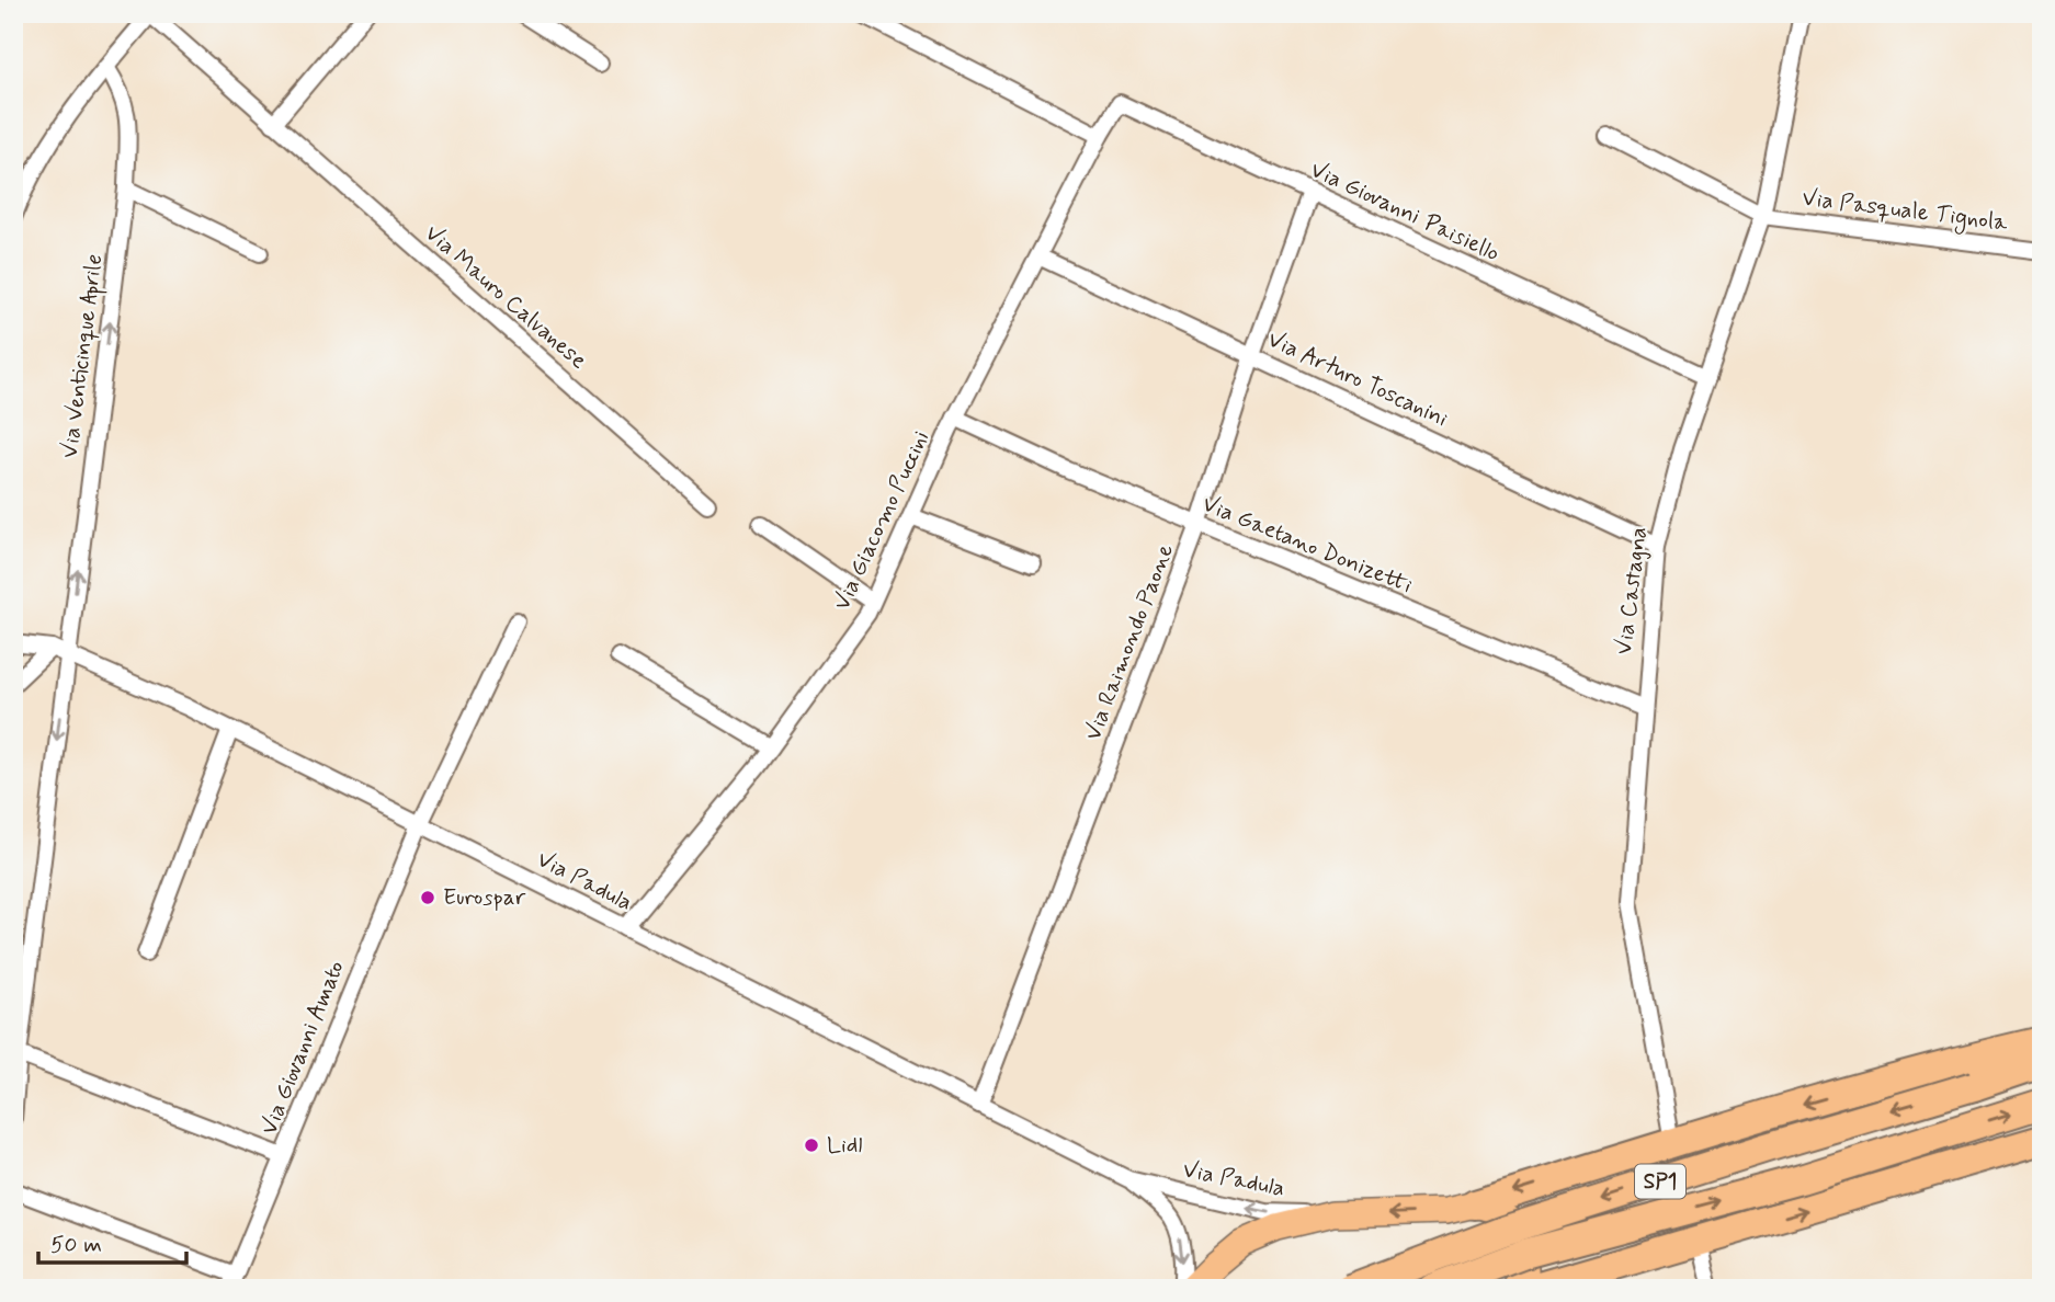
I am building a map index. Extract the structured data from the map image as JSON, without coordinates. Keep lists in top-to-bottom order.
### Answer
{
  "streets": {
    "highway": ["SP1"],
    "street": [
      "Via Pasquale Tignola",
      "Via Giovanni Paisiello",
      "Via Mauro Calvanese",
      "Via Venticinque Aprile",
      "Via Arturo Toscanini",
      "Via Giacomo Puccini",
      "Via Gaetano Donizetti",
      "Via Castagna",
      "Via Raimondo Paone",
      "Via Padula",
      "Via Giovanni Amato"
    ]
  },
  "crossings": [
    ["Via Pasquale Tignola", "Via Castagna"],
    ["Via Giovanni Paisiello", "Via Giacomo Puccini"],
    ["Via Giovanni Paisiello", "Via Castagna"],
    ["Via Giovanni Paisiello", "Via Raimondo Paone"],
    ["Via Mauro Calvanese", "Via Venticinque Aprile"],
    ["Via Venticinque Aprile", "Via Padula"],
    ["Via Arturo Toscanini", "Via Giacomo Puccini"],
    ["Via Arturo Toscanini", "Via Castagna"],
    ["Via Arturo Toscanini", "Via Raimondo Paone"],
    ["Via Giacomo Puccini", "Via Gaetano Donizetti"],
    ["Via Giacomo Puccini", "Via Padula"],
    ["Via Gaetano Donizetti", "Via Castagna"],
    ["Via Gaetano Donizetti", "Via Raimondo Paone"],
    ["Via Raimondo Paone", "Via Padula"],
    ["Via Padula", "Via Giovanni Amato"]
  ],
  "places": ["Eurospar", "Lidl"],
  "scale_bar": "50 m"
}
